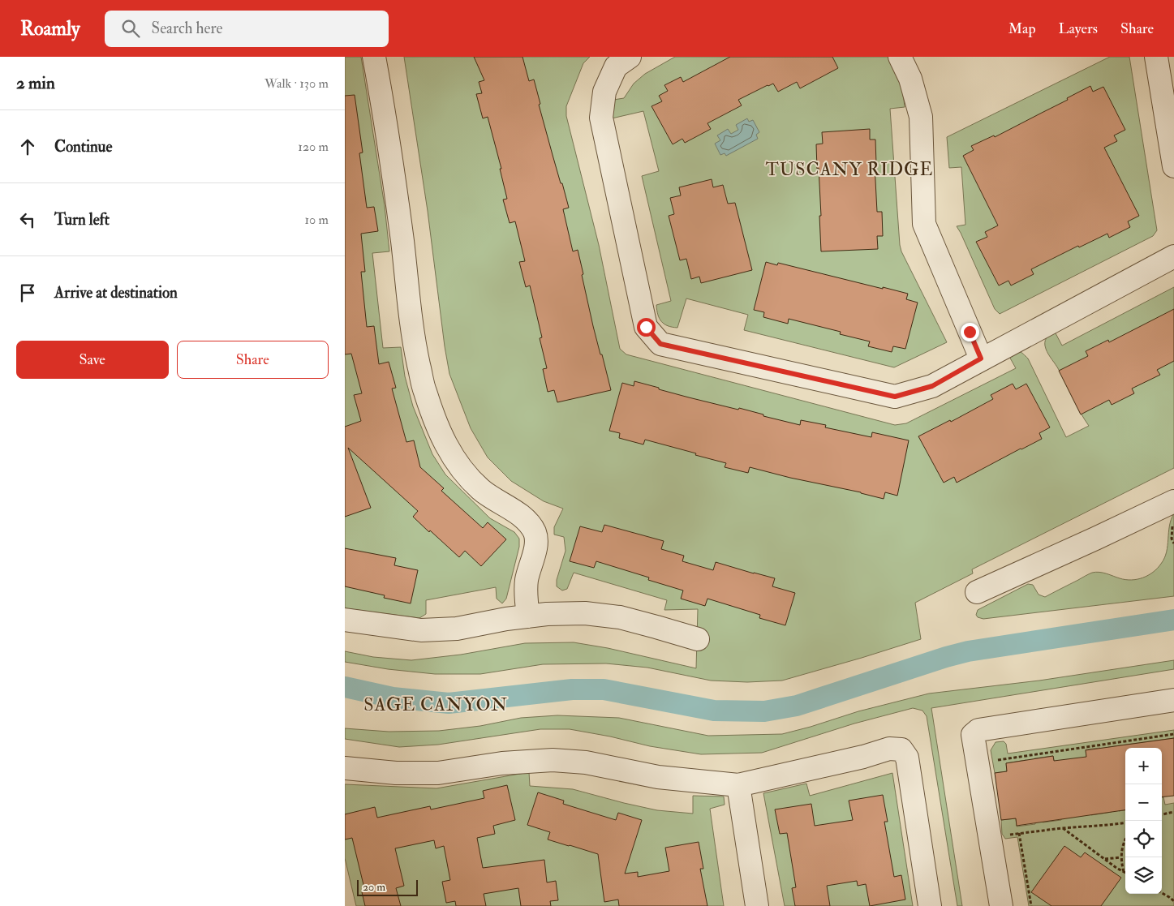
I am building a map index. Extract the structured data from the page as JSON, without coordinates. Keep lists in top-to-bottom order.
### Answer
{
  "districts": ["TUSCANY RIDGE", "SAGE CANYON"],
  "scale_bar": "20 m",
  "page": {
    "header": "Roamly",
    "search": "Search here",
    "nav": ["Map", "Layers", "Share"],
    "heading": ["2 min", "Walk · 130 m"],
    "list": [
      ["Continue", "120 m"],
      ["Turn left", "10 m"],
      "Arrive at destination"
    ],
    "buttons": ["Save", "Share"],
    "map_buttons": ["+", "−"],
    "scale": "20 m"
  }
}
